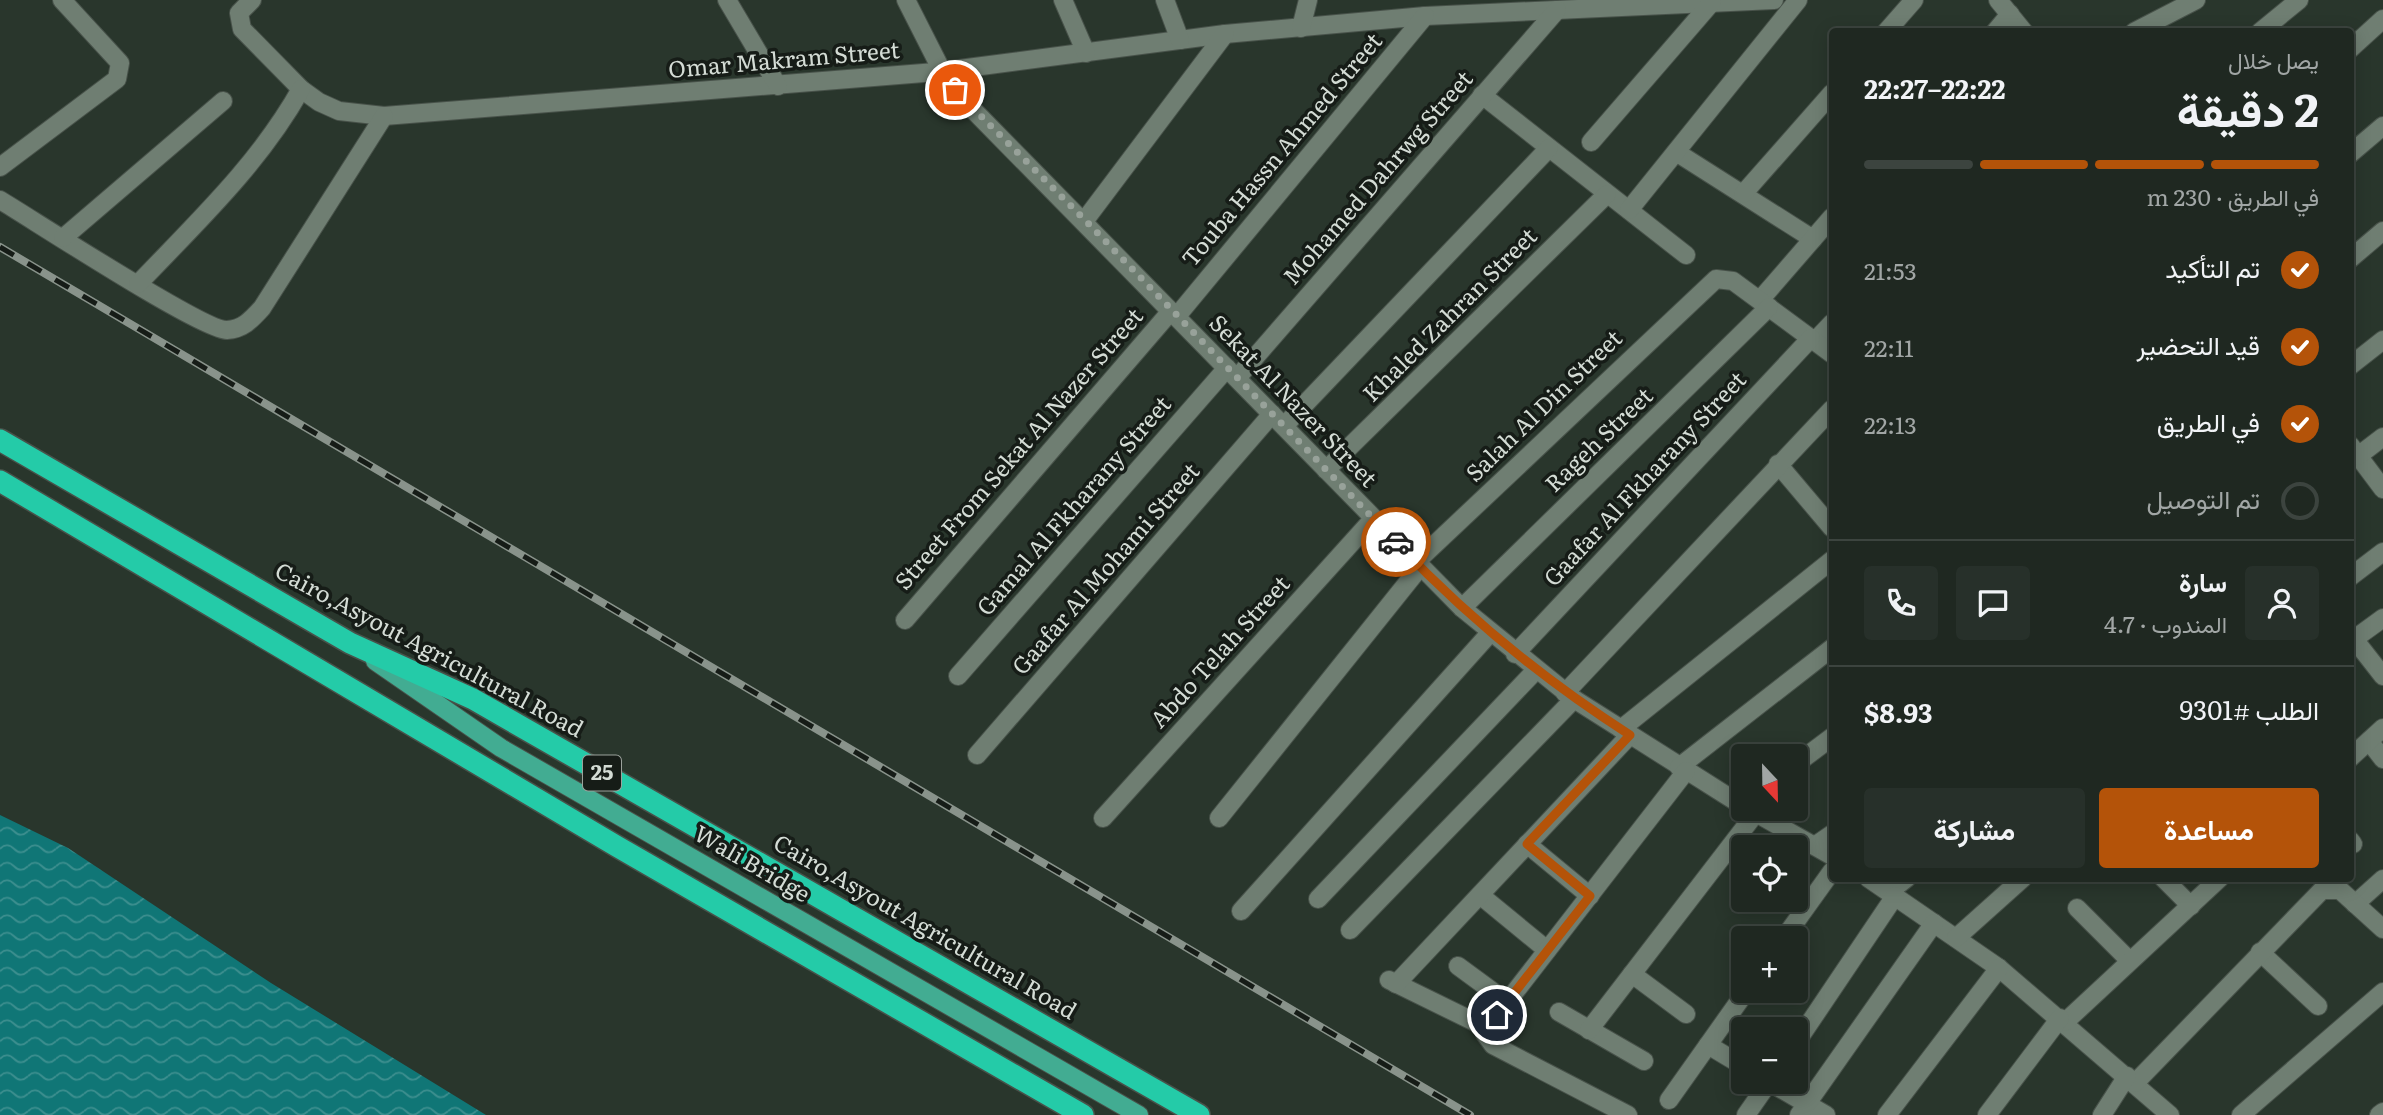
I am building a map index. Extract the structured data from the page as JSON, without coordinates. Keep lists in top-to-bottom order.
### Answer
{
  "streets": {
    "highway": ["Cairo,Asyout Agricultural Road", "25"],
    "main road": ["Wali Bridge"],
    "street": [
      "Omar Makram Street",
      "Touba Hassn Ahmed Street",
      "Mohamed Dahrwg Street",
      "Khaled Zahran Street",
      "Sekat Al Nazer Street",
      "Salah Al Din Street",
      "Rageh Street",
      "Street From Sekat Al Nazer Street",
      "Gaafar Al Fkharany Street",
      "Gamal Al Fkharany Street",
      "Gaafar Al Mohami Street",
      "Abdo Telah Street"
    ]
  },
  "crossings": [
    ["Omar Makram Street", "Touba Hassn Ahmed Street"],
    ["Omar Makram Street", "Mohamed Dahrwg Street"],
    ["Omar Makram Street", "Sekat Al Nazer Street"],
    ["Touba Hassn Ahmed Street", "Sekat Al Nazer Street"],
    ["Touba Hassn Ahmed Street", "Street From Sekat Al Nazer Street"],
    ["Mohamed Dahrwg Street", "Sekat Al Nazer Street"],
    ["Mohamed Dahrwg Street", "Gamal Al Fkharany Street"],
    ["Khaled Zahran Street", "Sekat Al Nazer Street"],
    ["Sekat Al Nazer Street", "Salah Al Din Street"],
    ["Sekat Al Nazer Street", "Rageh Street"],
    ["Sekat Al Nazer Street", "Street From Sekat Al Nazer Street"],
    ["Sekat Al Nazer Street", "Gaafar Al Fkharany Street"],
    ["Sekat Al Nazer Street", "Gamal Al Fkharany Street"],
    ["Sekat Al Nazer Street", "Gaafar Al Mohami Street"],
    ["Sekat Al Nazer Street", "Abdo Telah Street"],
    ["Salah Al Din Street", "Rageh Street"],
    ["Cairo,Asyout Agricultural Road", "Wali Bridge"]
  ],
  "north": "bottom",
  "page": {
    "heading": ["2 دقيقة", "يصل خلال", "22:22–22:27"],
    "panel": [
      "سارة",
      "المندوب · 4.7",
      "الطلب #9301",
      "$8.93"
    ],
    "bar": "في الطريق · 230 m",
    "list": [
      ["تم التأكيد", "21:53"],
      ["قيد التحضير", "22:11"],
      ["في الطريق", "22:13"],
      "تم التوصيل"
    ],
    "map_buttons": ["+", "−"],
    "buttons": ["مساعدة", "مشاركة"]
  }
}
